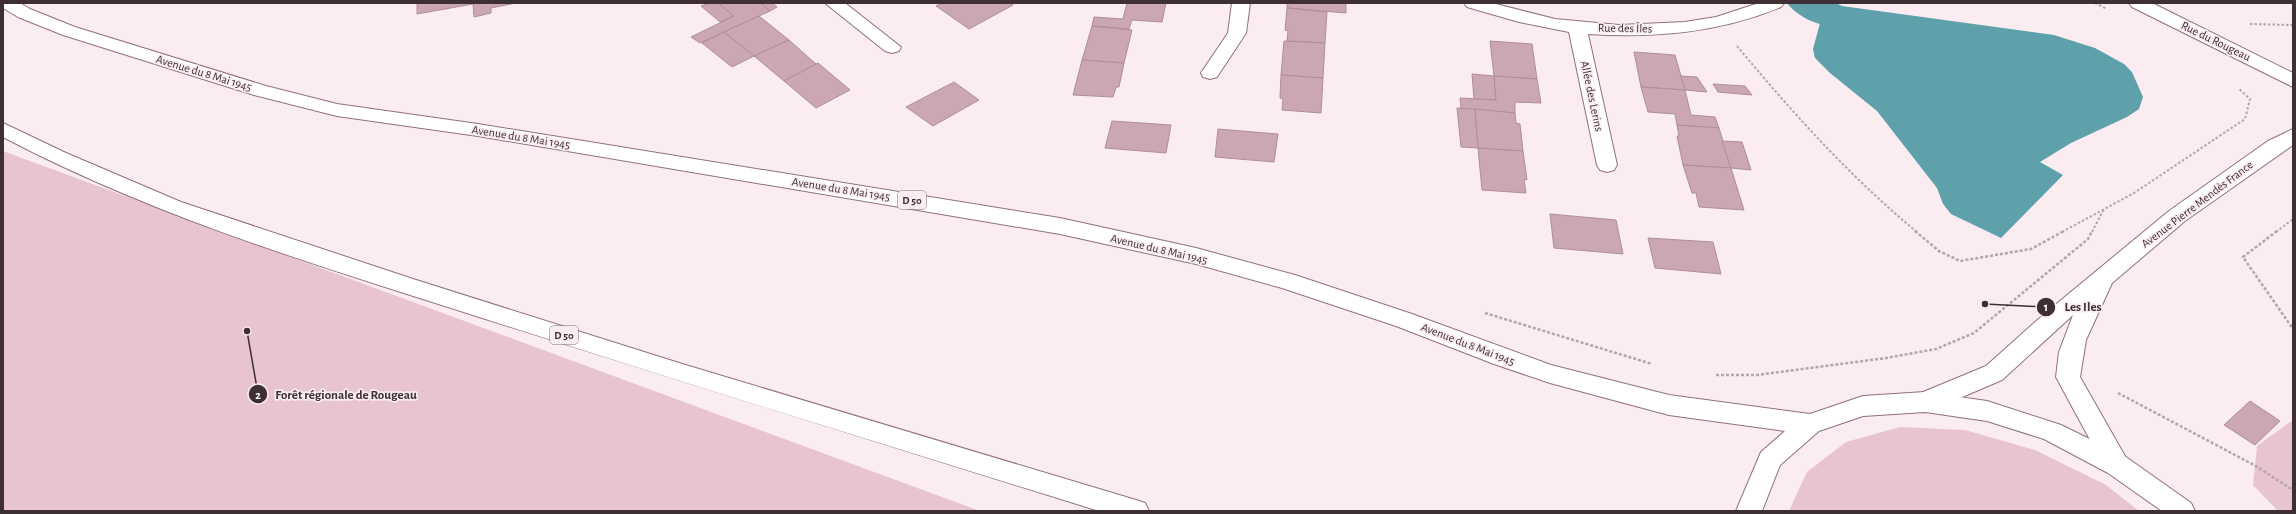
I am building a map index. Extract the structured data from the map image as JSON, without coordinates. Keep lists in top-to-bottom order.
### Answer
{
  "streets": {
    "main road": [
      "Rue des Îles",
      "Rue du Rougeau",
      "Avenue du 8 Mai 1945",
      "Allée des Lerins",
      "D 50",
      "Avenue Pierre Mendès France"
    ]
  },
  "crossings": [
    ["Rue des Îles", "Allée des Lerins"]
  ],
  "places": ["Les Iles", "Forêt régionale de Rougeau"]
}
